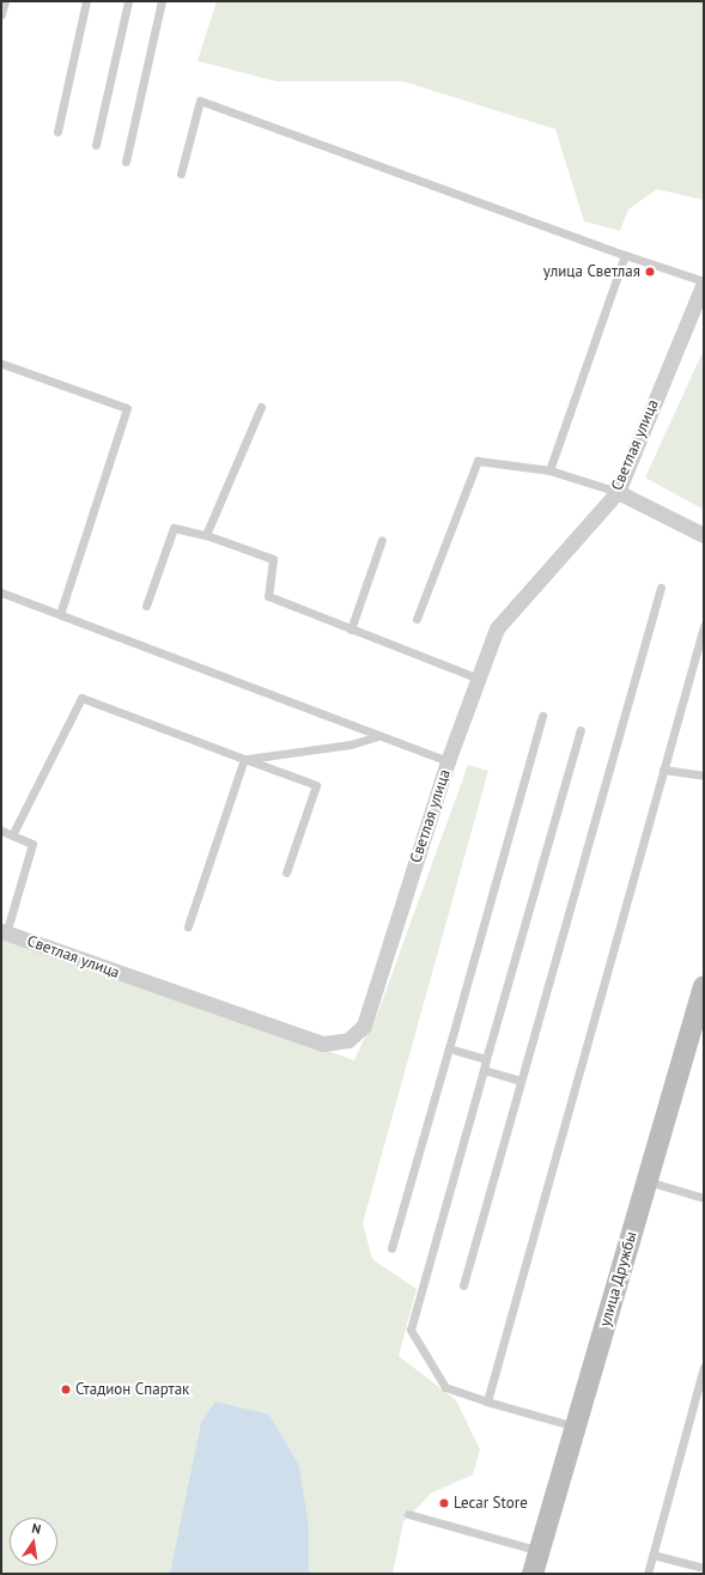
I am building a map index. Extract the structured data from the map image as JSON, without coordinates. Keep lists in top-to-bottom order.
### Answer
{
  "streets": {
    "street": ["Светлая улица", "улица Дружбы"]
  },
  "places": ["улица Светлая", "Стадион Спартак", "Lecar Store"],
  "north": "top"
}
